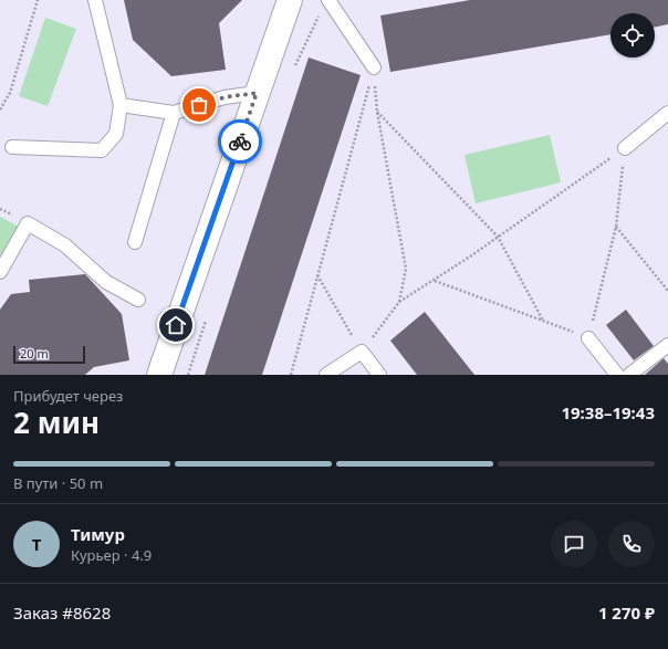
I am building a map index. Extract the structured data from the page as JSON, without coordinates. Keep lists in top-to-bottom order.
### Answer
{
  "scale_bar": "20 m",
  "page": {
    "scale": "20 m",
    "heading": ["2 мин", "Прибудет через", "19:38–19:43"],
    "panel": [
      "Тимур",
      "Курьер · 4.9",
      "Заказ #8628",
      "1 270 ₽"
    ],
    "bar": "В пути · 50 m",
    "round": "Т"
  }
}
